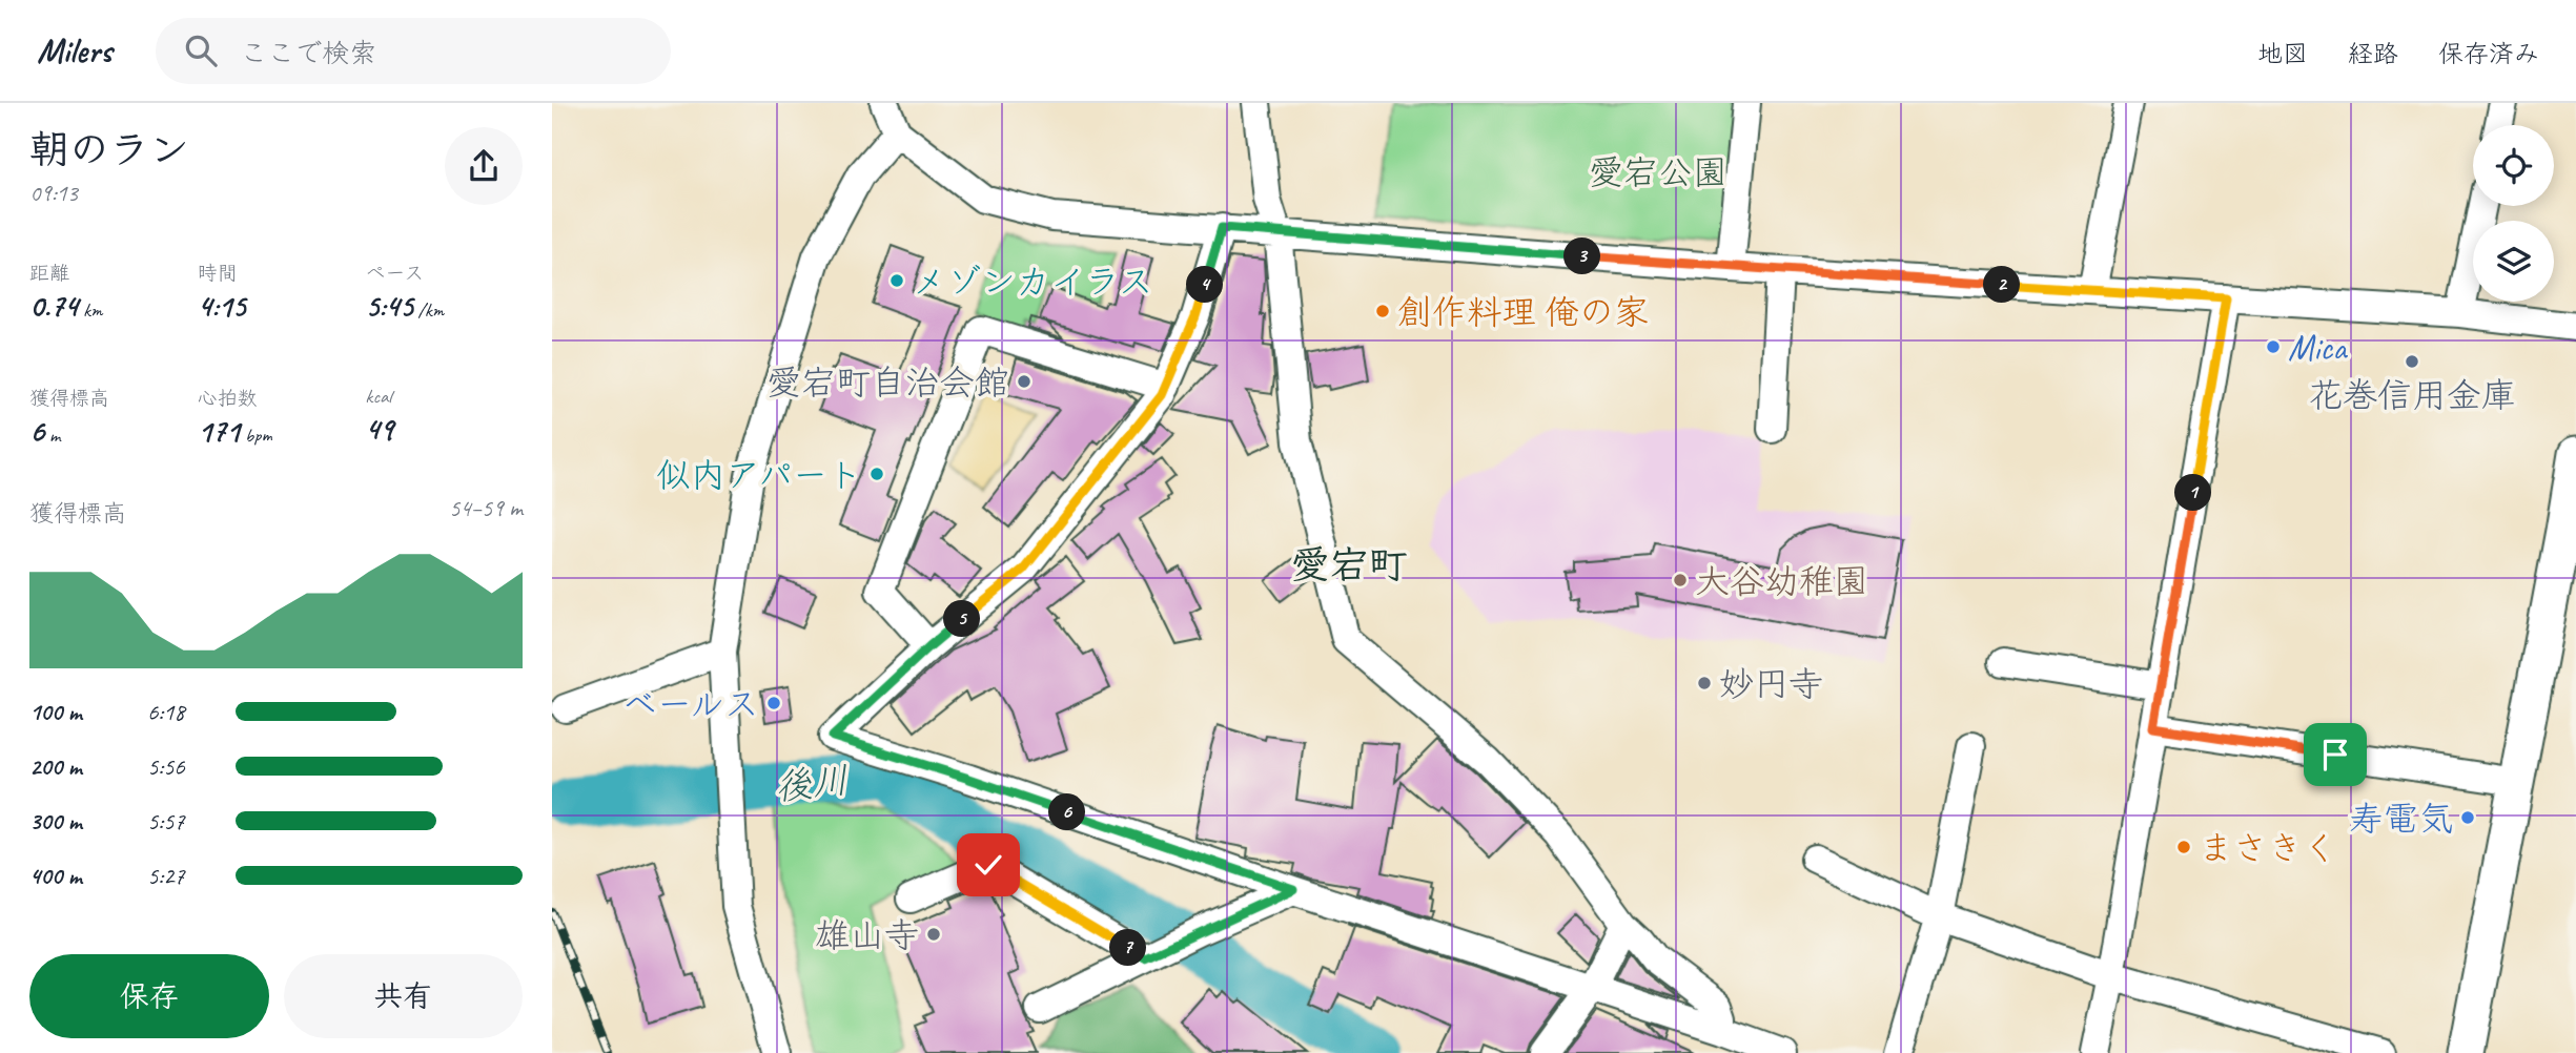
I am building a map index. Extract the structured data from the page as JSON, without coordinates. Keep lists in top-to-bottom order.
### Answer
{
  "districts": ["愛宕町"],
  "water": ["後川"],
  "parks": ["愛宕公園"],
  "places": [
    "メゾンカイラス",
    "創作料理 俺の家",
    "Mica",
    "花巻信用金庫",
    "愛宕町自治会館",
    "似内アパート",
    "大谷幼稚園",
    "妙円寺",
    "ベールス",
    "寿電気",
    "まさきく",
    "雄山寺"
  ],
  "page": {
    "header": "Milers",
    "search": "ここで検索",
    "nav": ["地図", "経路", "保存済み"],
    "heading": ["朝のラン", "09:13"],
    "stats": [
      ["距離", "0.74 km"],
      ["時間", "4:15"],
      ["ペース", "5:45 /km"],
      ["獲得標高", "6 m"],
      ["心拍数", "171 bpm"],
      ["kcal", "49"]
    ],
    "pins": [
      "3",
      "2",
      "4",
      "1",
      "5",
      "6",
      "7"
    ],
    "chart": ["獲得標高", "54–59 m"],
    "list": [
      {
        "name": "100 m",
        "note": "6:18"
      },
      {
        "name": "200 m",
        "note": "5:56"
      },
      {
        "name": "300 m",
        "note": "5:57"
      },
      {
        "name": "400 m",
        "note": "5:27"
      }
    ],
    "buttons": ["保存", "共有"]
  }
}
